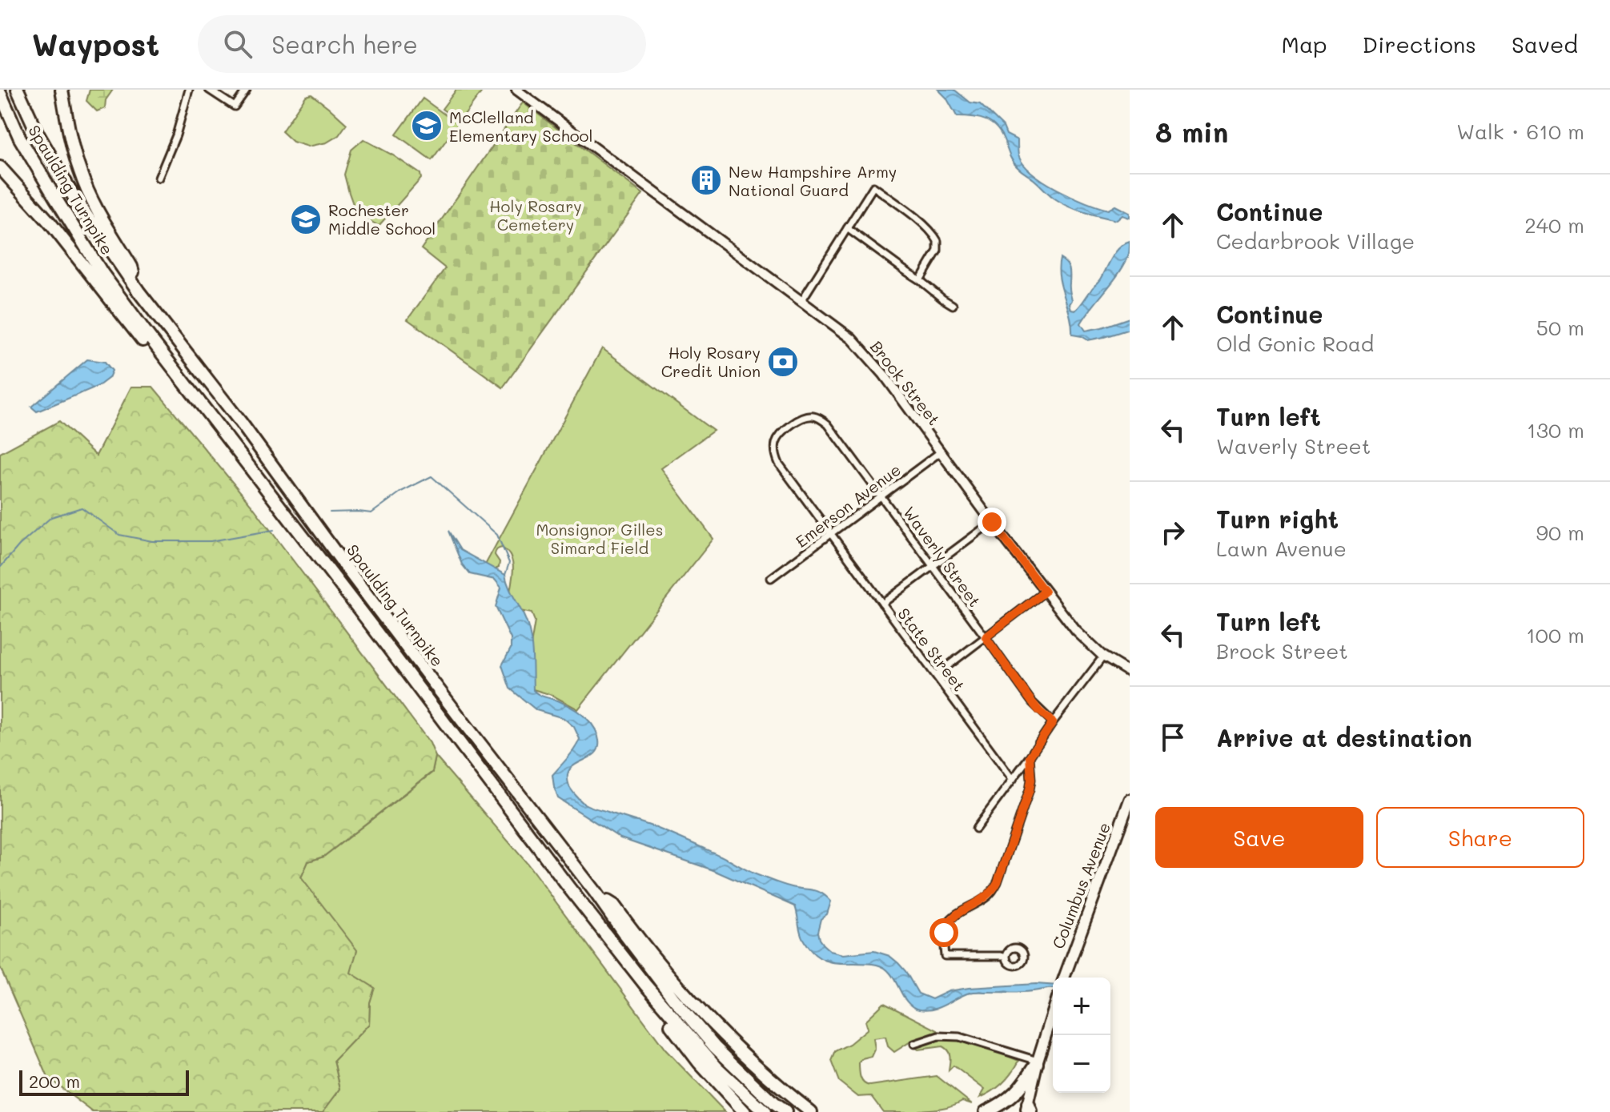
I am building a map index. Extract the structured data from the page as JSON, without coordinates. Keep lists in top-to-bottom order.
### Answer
{
  "streets": {
    "highway": ["Spaulding Turnpike"],
    "main road": ["Columbus Avenue"],
    "street": [
      "Brock Street",
      "Emerson Avenue",
      "Waverly Street",
      "State Street"
    ]
  },
  "crossings": [
    ["Brock Street", "Emerson Avenue"],
    ["Emerson Avenue", "Waverly Street"],
    ["Emerson Avenue", "State Street"],
    ["Waverly Street", "State Street"]
  ],
  "parks": ["Holy Rosary Cemetery", "Monsignor Gilles Simard Field"],
  "places": {
    "school or university": ["McClelland Elementary School", "Rochester Middle School"],
    "building": ["New Hampshire Army National Guard"],
    "bank": ["Holy Rosary Credit Union"]
  },
  "scale_bar": "200 m",
  "page": {
    "header": "Waypost",
    "search": "Search here",
    "nav": ["Map", "Directions", "Saved"],
    "heading": ["8 min", "Walk · 610 m"],
    "list": [
      ["Continue", "Cedarbrook Village", "240 m"],
      ["Continue", "Old Gonic Road", "50 m"],
      ["Turn left", "Waverly Street", "130 m"],
      ["Turn right", "Lawn Avenue", "90 m"],
      ["Turn left", "Brock Street", "100 m"],
      "Arrive at destination"
    ],
    "buttons": ["Save", "Share"],
    "map_buttons": ["+", "−"],
    "scale": "200 m"
  }
}
